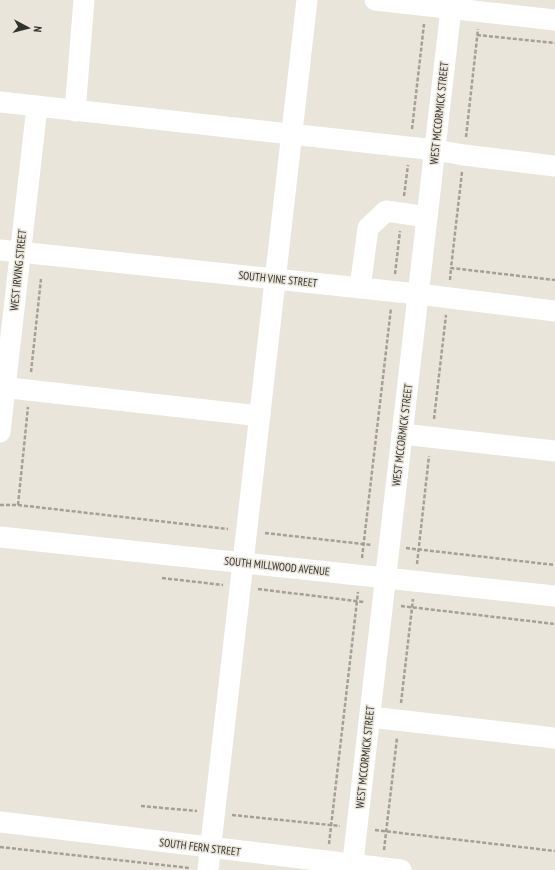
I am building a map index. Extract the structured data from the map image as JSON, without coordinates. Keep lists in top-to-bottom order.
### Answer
{
  "streets": {
    "street": [
      "WEST MCCORMICK STREET",
      "WEST IRVING STREET",
      "SOUTH VINE STREET",
      "SOUTH MILLWOOD AVENUE",
      "SOUTH FERN STREET"
    ]
  },
  "crossings": [
    ["WEST MCCORMICK STREET", "SOUTH VINE STREET"],
    ["WEST MCCORMICK STREET", "SOUTH MILLWOOD AVENUE"],
    ["WEST MCCORMICK STREET", "SOUTH FERN STREET"],
    ["WEST IRVING STREET", "SOUTH VINE STREET"]
  ],
  "north": "right"
}
